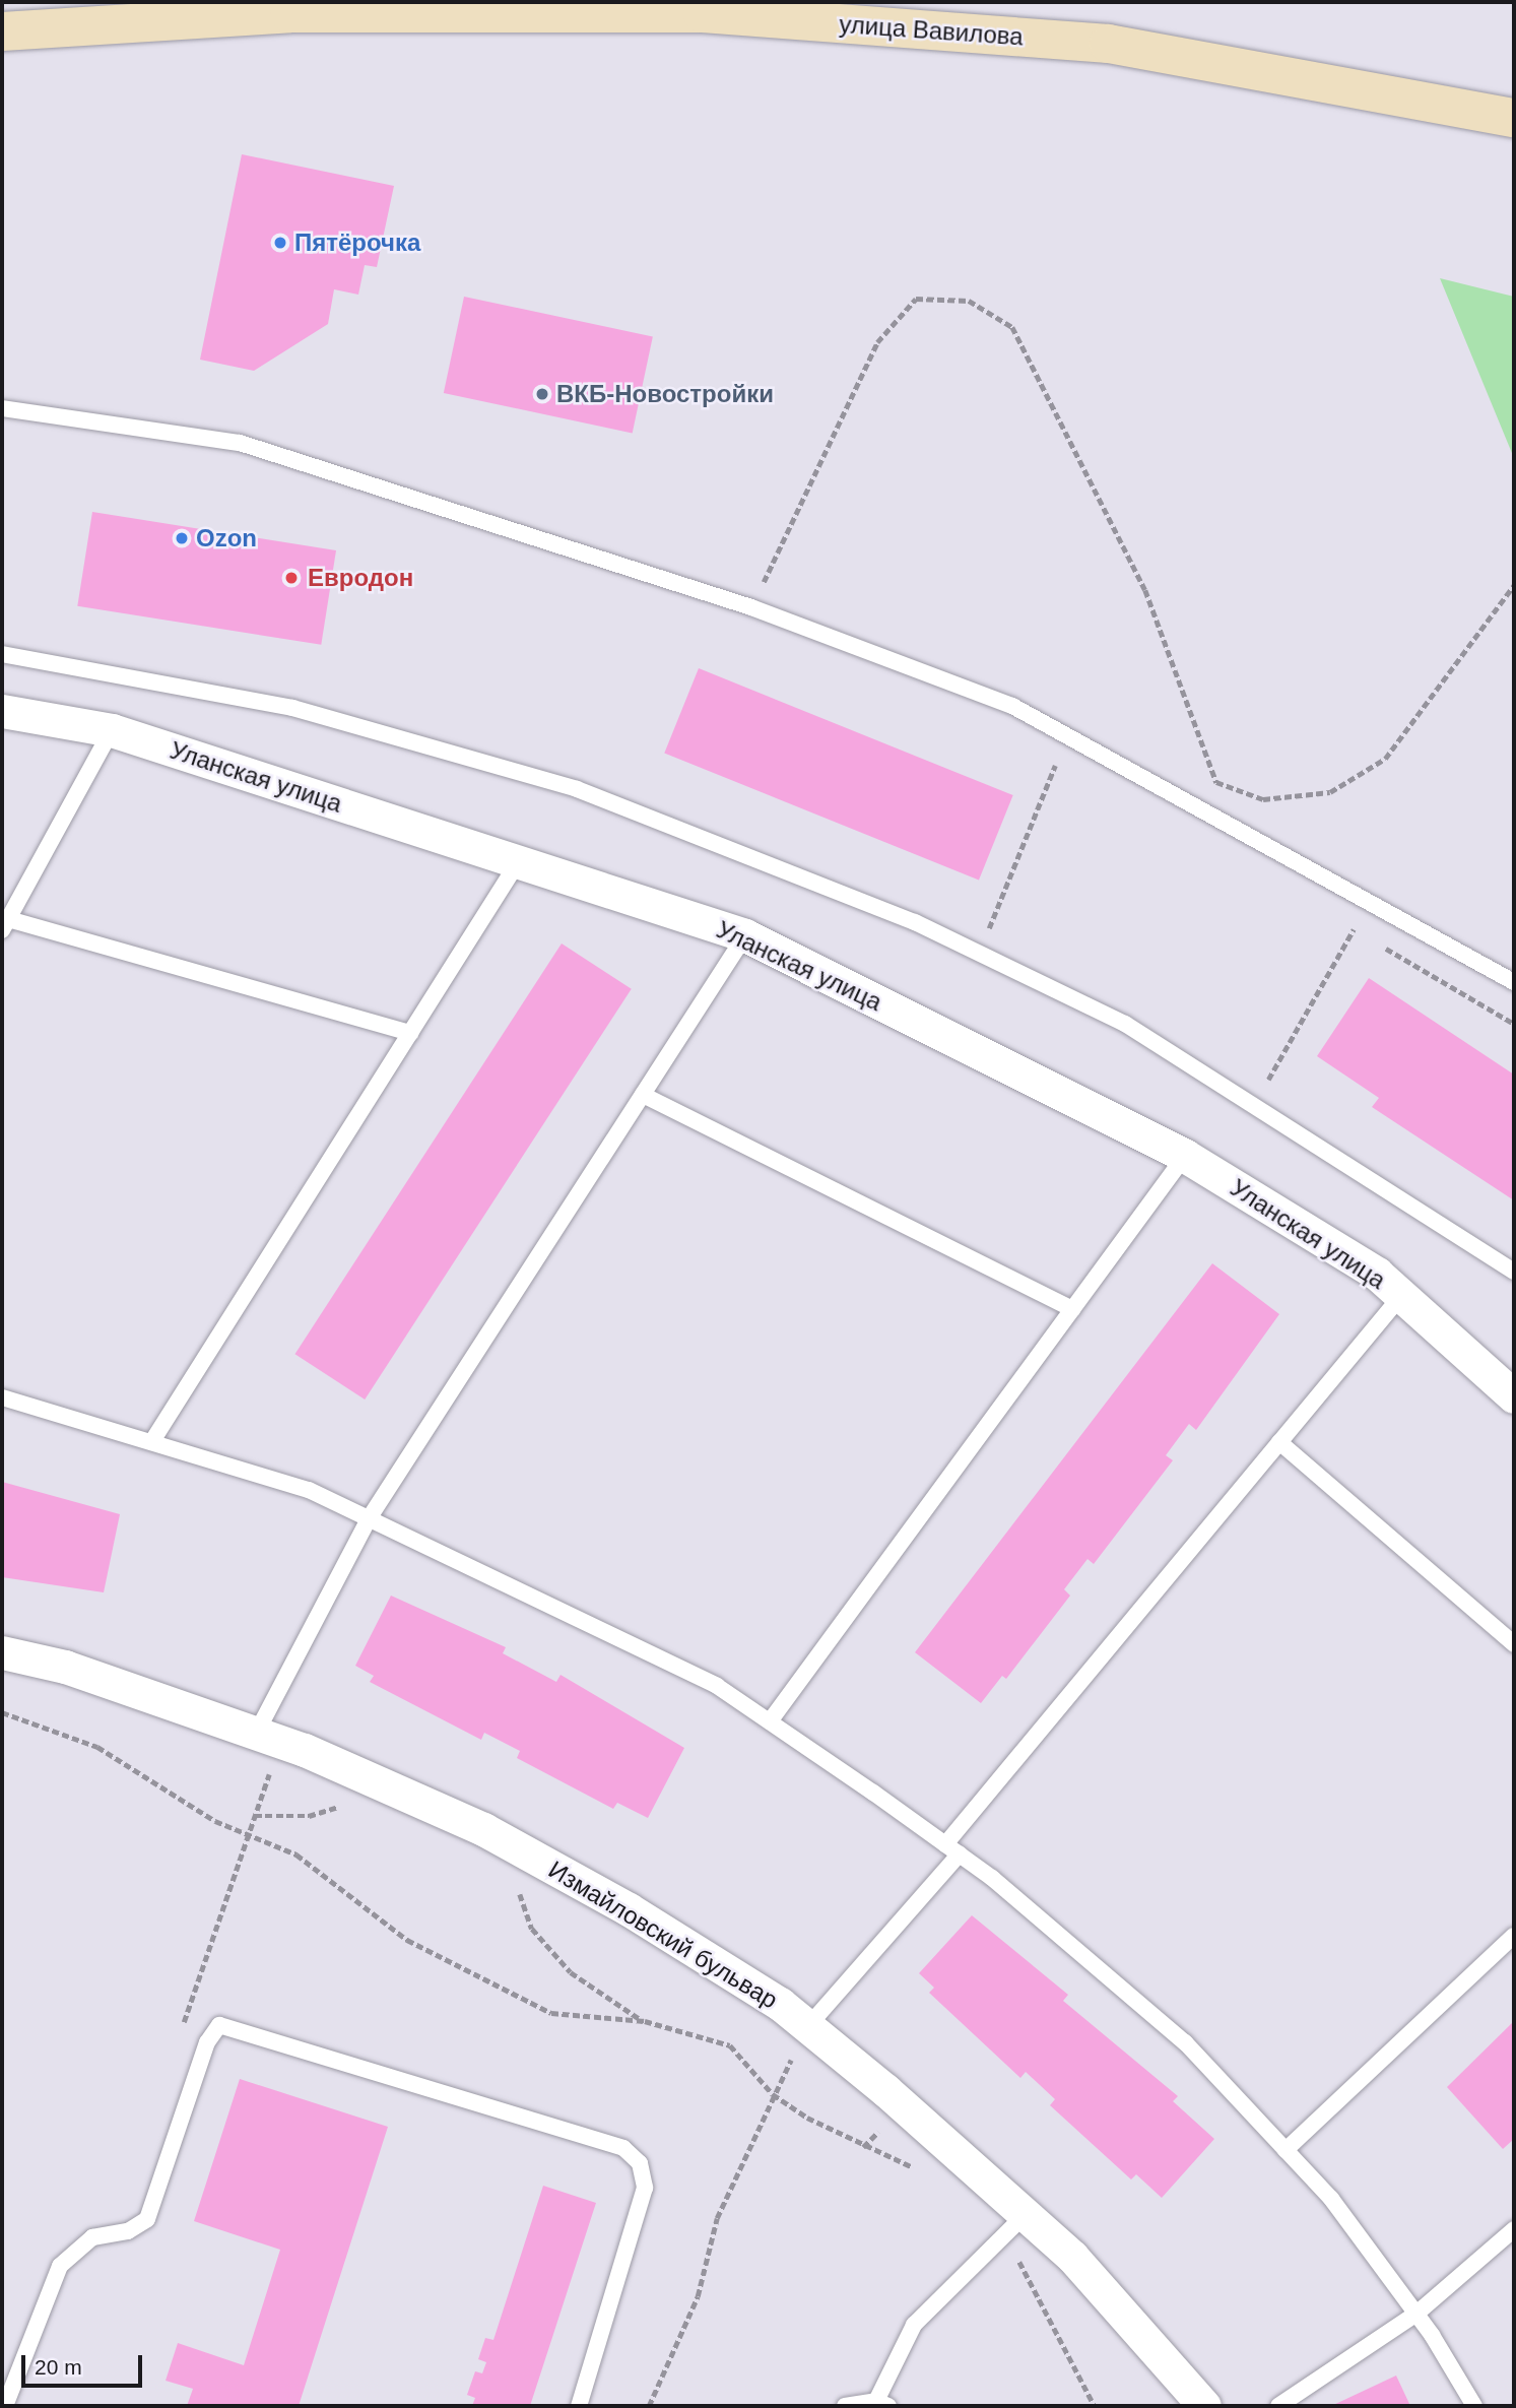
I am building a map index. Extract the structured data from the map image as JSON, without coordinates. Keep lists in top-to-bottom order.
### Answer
{
  "streets": {
    "street": ["улица Вавилова", "Уланская улица", "Измайловский бульвар"]
  },
  "places": [
    "Пятёрочка",
    "ВКБ-Новостройки",
    "Ozon",
    "Евродон"
  ],
  "scale_bar": "20 m"
}
